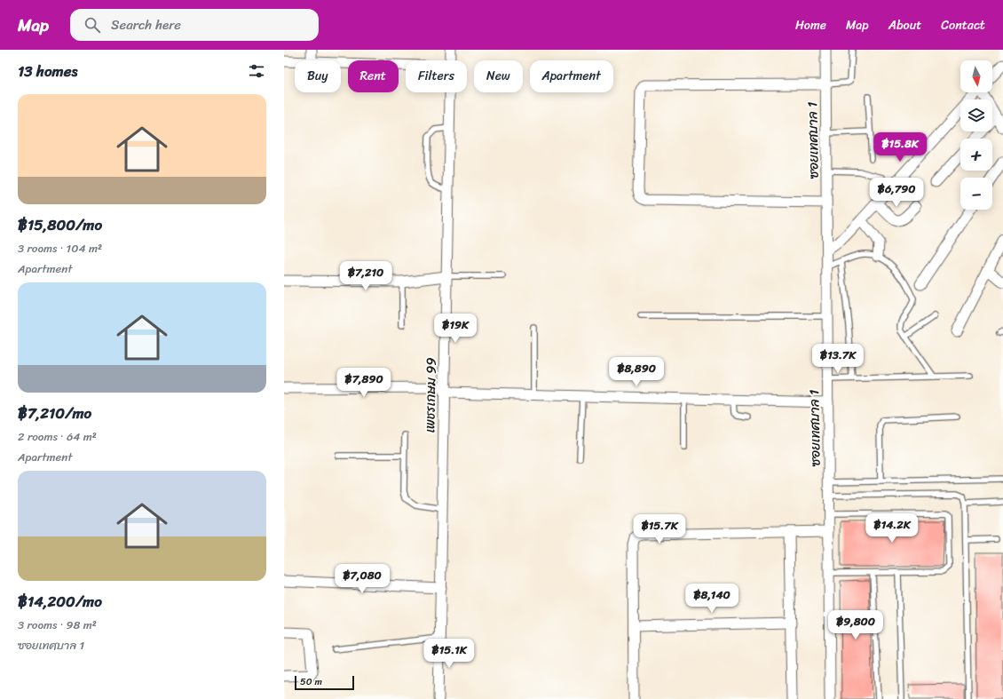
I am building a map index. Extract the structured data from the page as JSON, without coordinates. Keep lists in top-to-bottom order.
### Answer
{
  "streets": {
    "street": ["ซอยเทศบาล 1", "เพชรเกษม 99"]
  },
  "scale_bar": "50 m",
  "north": "bottom",
  "page": {
    "header": "Map",
    "search": "Search here",
    "nav": [
      "Home",
      "Map",
      "About",
      "Contact"
    ],
    "heading": "13 homes",
    "map_buttons": ["+", "−"],
    "chip": [
      "Buy",
      "Rent",
      "Filters",
      "New",
      "Apartment"
    ],
    "list": [
      {
        "name": "฿15,800/mo",
        "note": "3 rooms · 104 m² · Apartment"
      },
      {
        "name": "฿7,210/mo",
        "note": "2 rooms · 64 m² · Apartment"
      },
      {
        "name": "฿14,200/mo",
        "note": "3 rooms · 98 m² · ซอยเทศบาล 1"
      }
    ],
    "price": [
      "฿15.8K",
      "฿6,790",
      "฿7,210",
      "฿19K",
      "฿13.7K",
      "฿8,890",
      "฿7,890",
      "฿14.2K",
      "฿15.7K",
      "฿7,080",
      "฿8,140",
      "฿9,800",
      "฿15.1K"
    ],
    "scale": "50 m"
  }
}
